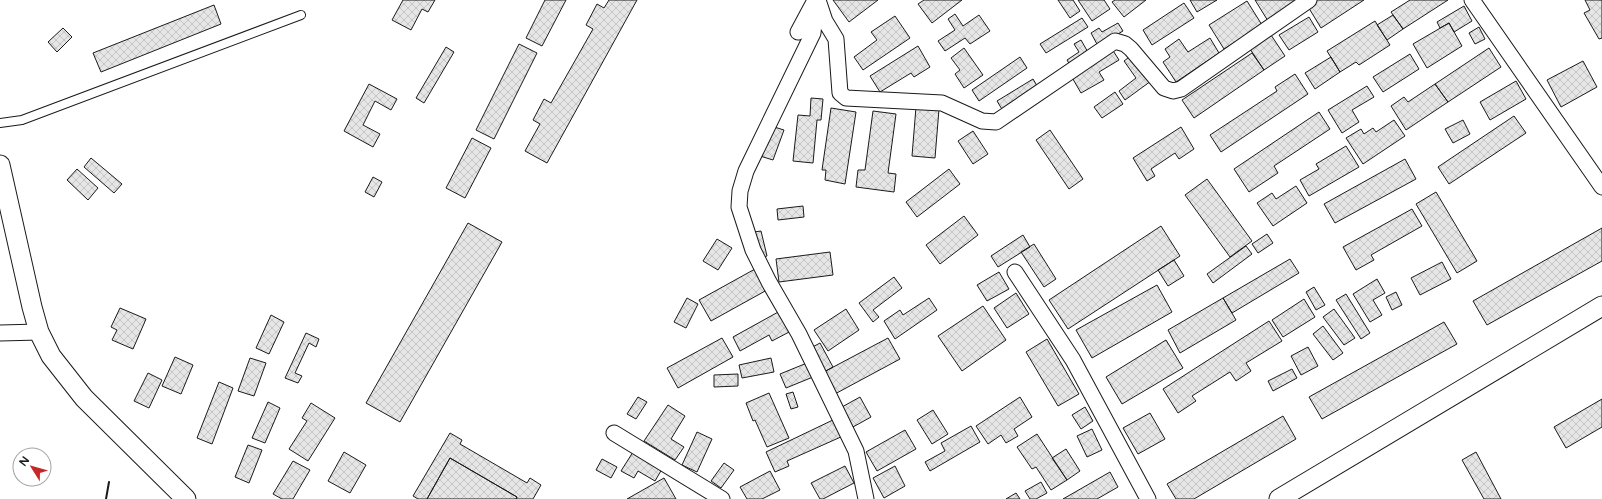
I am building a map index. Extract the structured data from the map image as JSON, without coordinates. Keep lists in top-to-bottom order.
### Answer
{
  "north": "top left"
}
